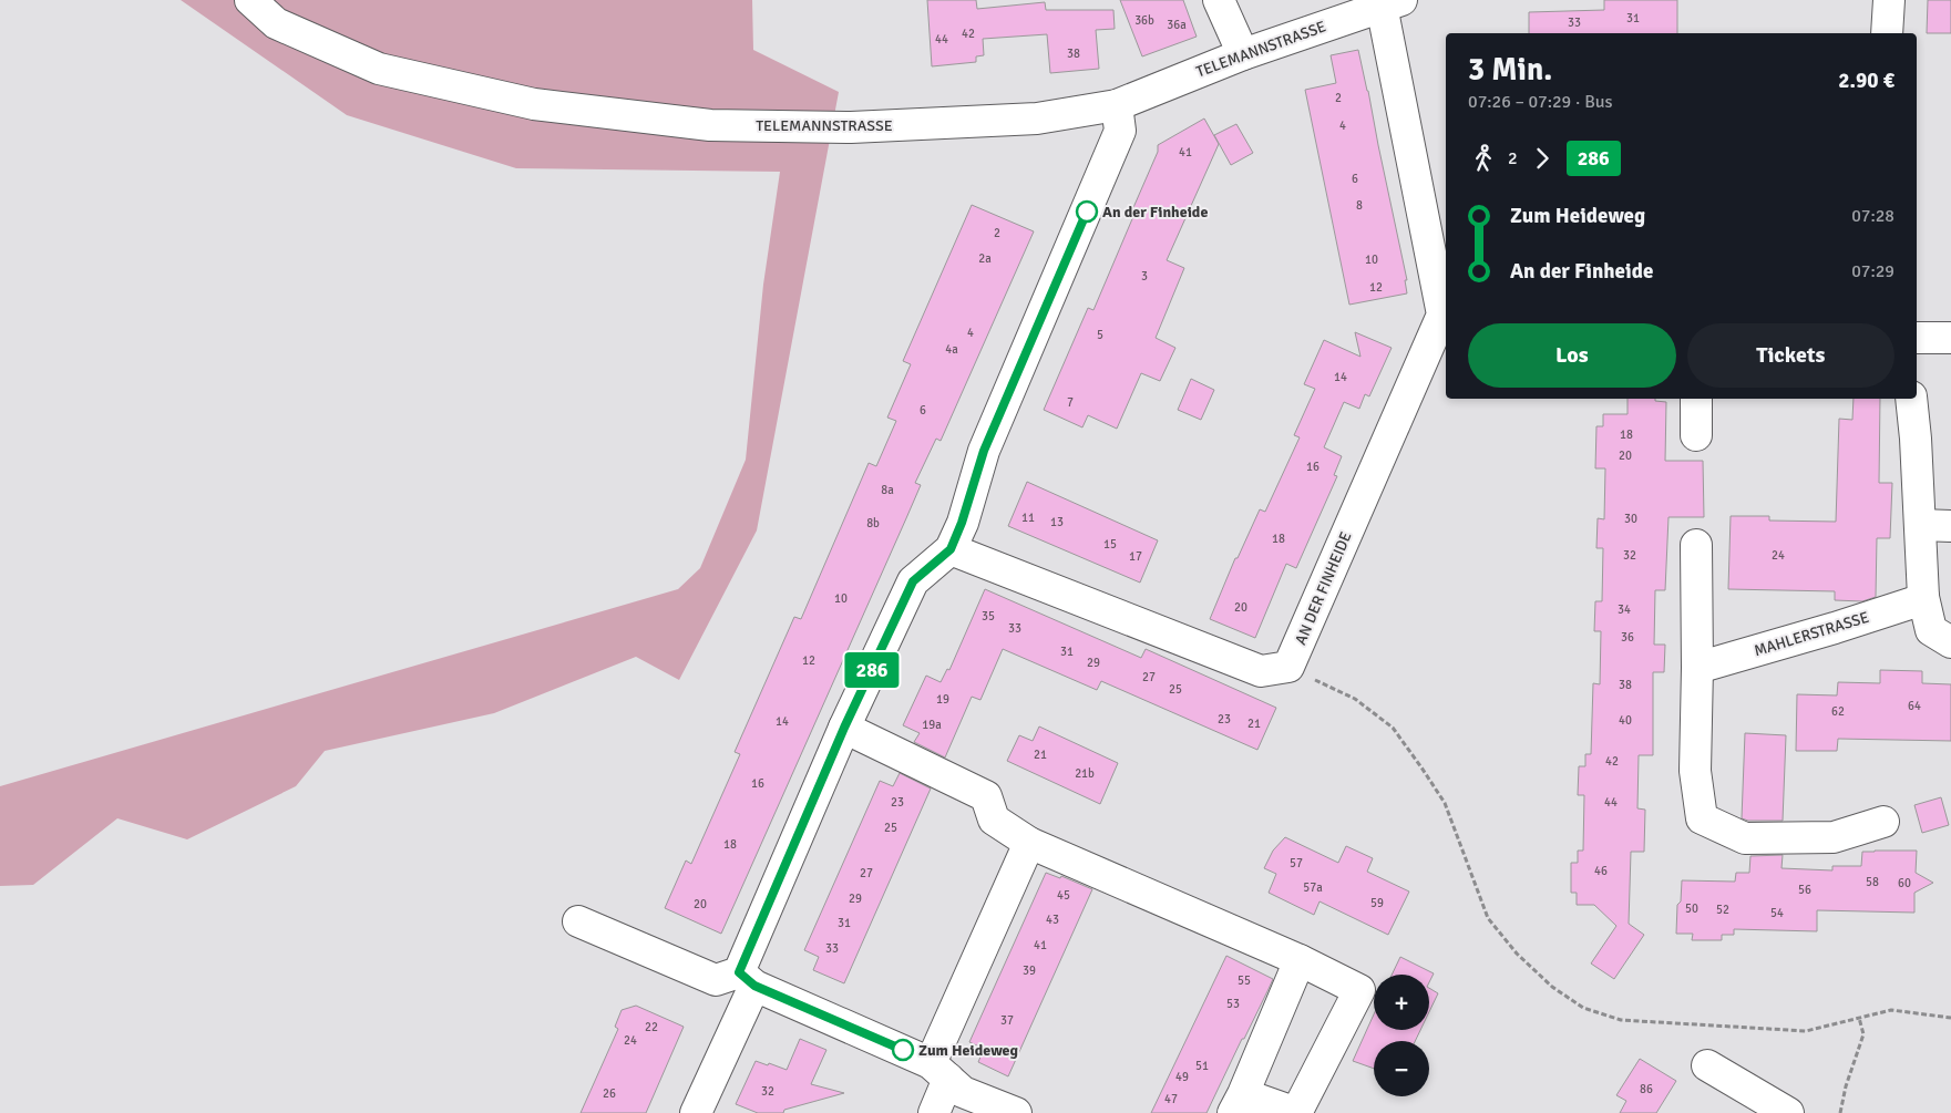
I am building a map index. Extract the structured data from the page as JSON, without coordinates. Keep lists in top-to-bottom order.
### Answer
{
  "streets": {
    "street": ["TELEMANNSTRASSE", "AN DER FINHEIDE", "MAHLERSTRASSE"]
  },
  "crossings": [
    ["TELEMANNSTRASSE", "AN DER FINHEIDE"]
  ],
  "places": ["An der Finheide", "Zum Heideweg"],
  "lines": ["bus line 286"],
  "house_numbers": [
    "31",
    "36b",
    "33",
    "36a",
    "42",
    "44",
    "38",
    "2",
    "4",
    "41",
    "6",
    "8",
    "2",
    "2a",
    "10",
    "3",
    "12",
    "4",
    "5",
    "4a",
    "14",
    "7",
    "6",
    "18",
    "20",
    "16",
    "8a",
    "11",
    "30",
    "13",
    "8b",
    "18",
    "15",
    "32",
    "24",
    "17",
    "10",
    "20",
    "34",
    "35",
    "33",
    "36",
    "31",
    "12",
    "29",
    "27",
    "38",
    "25",
    "19",
    "64",
    "62",
    "23",
    "40",
    "14",
    "21",
    "19a",
    "21",
    "42",
    "21b",
    "16",
    "23",
    "44",
    "25",
    "18",
    "57",
    "46",
    "27",
    "58",
    "60",
    "57a",
    "56",
    "45",
    "29",
    "59",
    "20",
    "50",
    "52",
    "54",
    "43",
    "31",
    "41",
    "33",
    "39",
    "55",
    "53",
    "37",
    "22",
    "24",
    "51",
    "49",
    "86",
    "32",
    "26",
    "47"
  ],
  "page": {
    "on_map": "286",
    "heading": ["3 Min.", "07:26 – 07:29 · Bus", "2.90 €"],
    "legs": ["2", "286"],
    "list": [
      {
        "name": "Zum Heideweg",
        "value": "07:28"
      },
      {
        "name": "An der Finheide",
        "value": "07:29"
      }
    ],
    "buttons": ["Los", "Tickets"],
    "map_buttons": ["+", "−"]
  }
}
